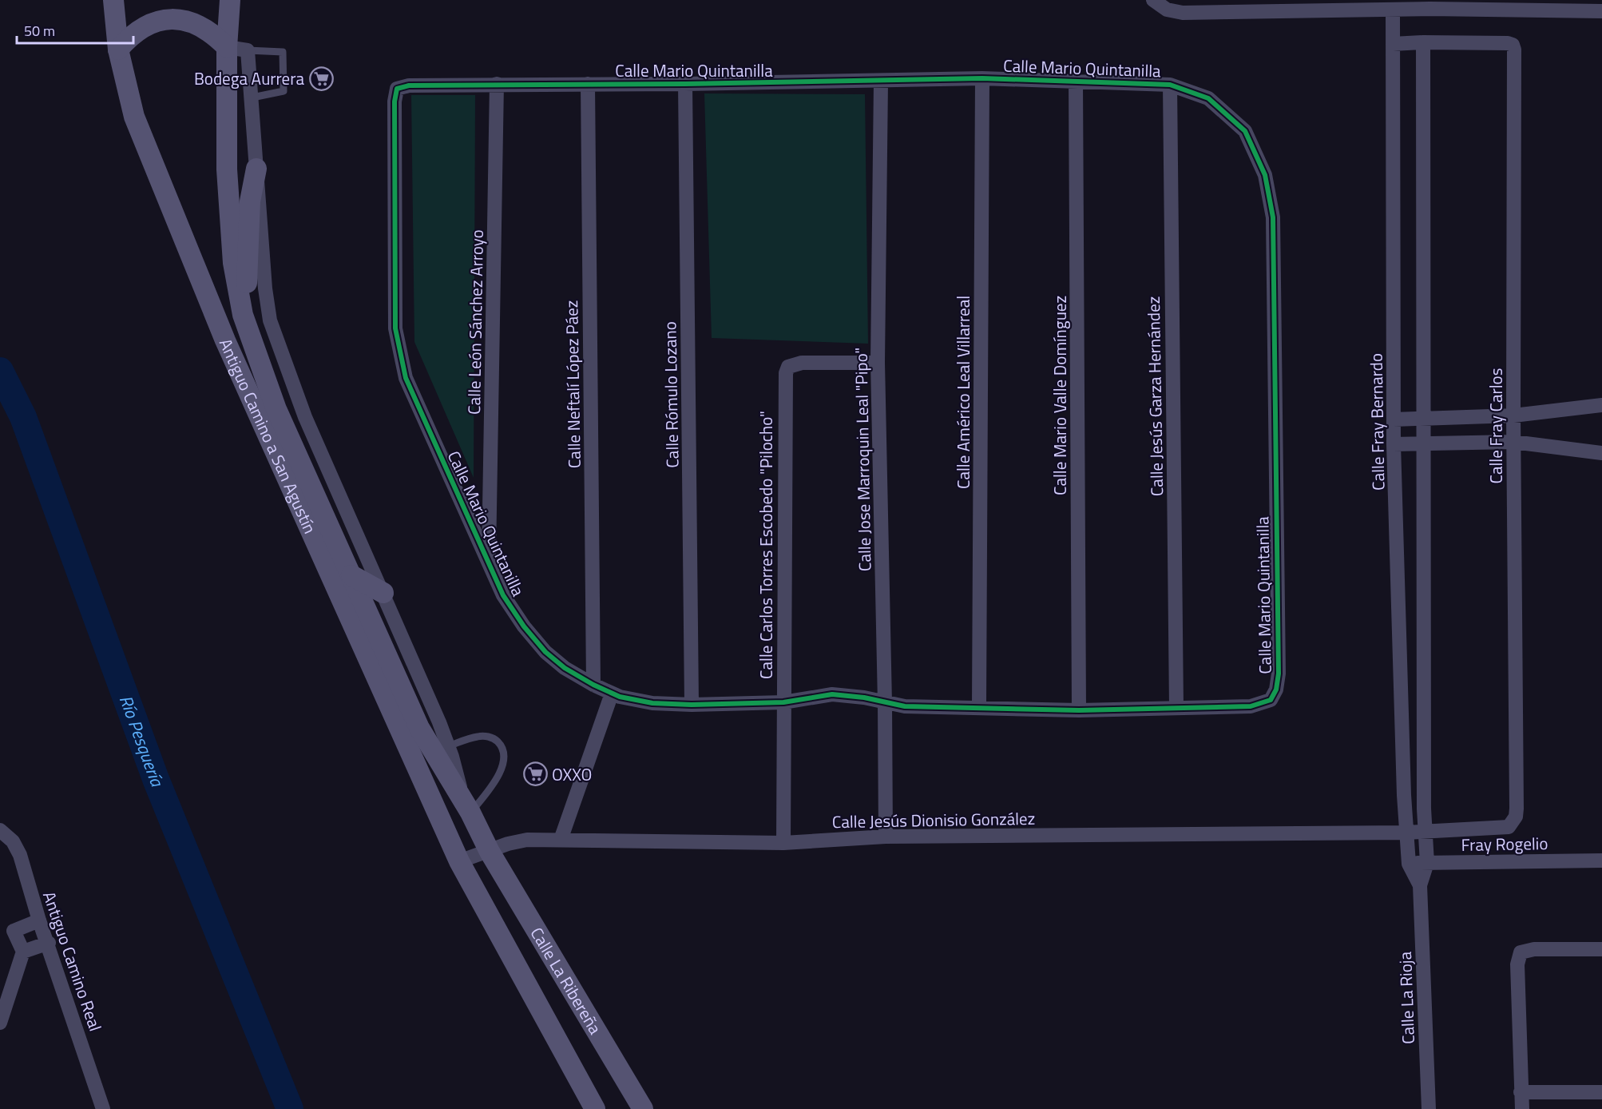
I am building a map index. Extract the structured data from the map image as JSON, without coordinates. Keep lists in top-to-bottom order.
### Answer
{
  "streets": {
    "street": [
      "Calle Mario Quintanilla",
      "Calle León Sánchez Arroyo",
      "Calle Neftalí López Páez",
      "Calle Américo Leal Villarreal",
      "Calle Rómulo Lozano",
      "Calle Mario Valle Domínguez",
      "Calle Jesús Garza Hernández",
      "Calle Fray Bernardo",
      "Calle Fray Carlos",
      "Antiguo Camino a San Agustín",
      "Calle Jose Marroquin Leal \"Pipo\"",
      "Calle Carlos Torres Escobedo \"Pilocho\"",
      "Calle Jesús Dionisio González",
      "Fray Rogelio",
      "Antiguo Camino Real",
      "Calle La Ribereña",
      "Calle La Rioja"
    ]
  },
  "crossings": [
    ["Calle Mario Quintanilla", "Calle León Sánchez Arroyo"],
    ["Calle Mario Quintanilla", "Calle Neftalí López Páez"],
    ["Calle Mario Quintanilla", "Calle Américo Leal Villarreal"],
    ["Calle Mario Quintanilla", "Calle Rómulo Lozano"],
    ["Calle Mario Quintanilla", "Calle Mario Valle Domínguez"],
    ["Calle Mario Quintanilla", "Calle Jesús Garza Hernández"],
    ["Calle Mario Quintanilla", "Calle Jose Marroquin Leal \"Pipo\""],
    ["Calle Mario Quintanilla", "Calle Carlos Torres Escobedo \"Pilocho\""],
    ["Calle Fray Bernardo", "Calle Fray Carlos"],
    ["Calle Fray Bernardo", "Calle Jesús Dionisio González"],
    ["Calle Fray Bernardo", "Calle La Rioja"],
    ["Calle Fray Carlos", "Calle Jesús Dionisio González"],
    ["Calle Fray Carlos", "Calle La Rioja"],
    ["Antiguo Camino a San Agustín", "Calle Jesús Dionisio González"],
    ["Antiguo Camino a San Agustín", "Calle La Ribereña"],
    ["Calle Jose Marroquin Leal \"Pipo\"", "Calle Carlos Torres Escobedo \"Pilocho\""],
    ["Calle Jose Marroquin Leal \"Pipo\"", "Calle Jesús Dionisio González"],
    ["Calle Carlos Torres Escobedo \"Pilocho\"", "Calle Jesús Dionisio González"],
    ["Calle Jesús Dionisio González", "Calle La Ribereña"],
    ["Calle Jesús Dionisio González", "Calle La Rioja"],
    ["Fray Rogelio", "Calle La Rioja"]
  ],
  "water": ["Río Pesquería"],
  "places": {
    "supermarket": ["Bodega Aurrera", "OXXO"]
  },
  "scale_bar": "50 m"
}
